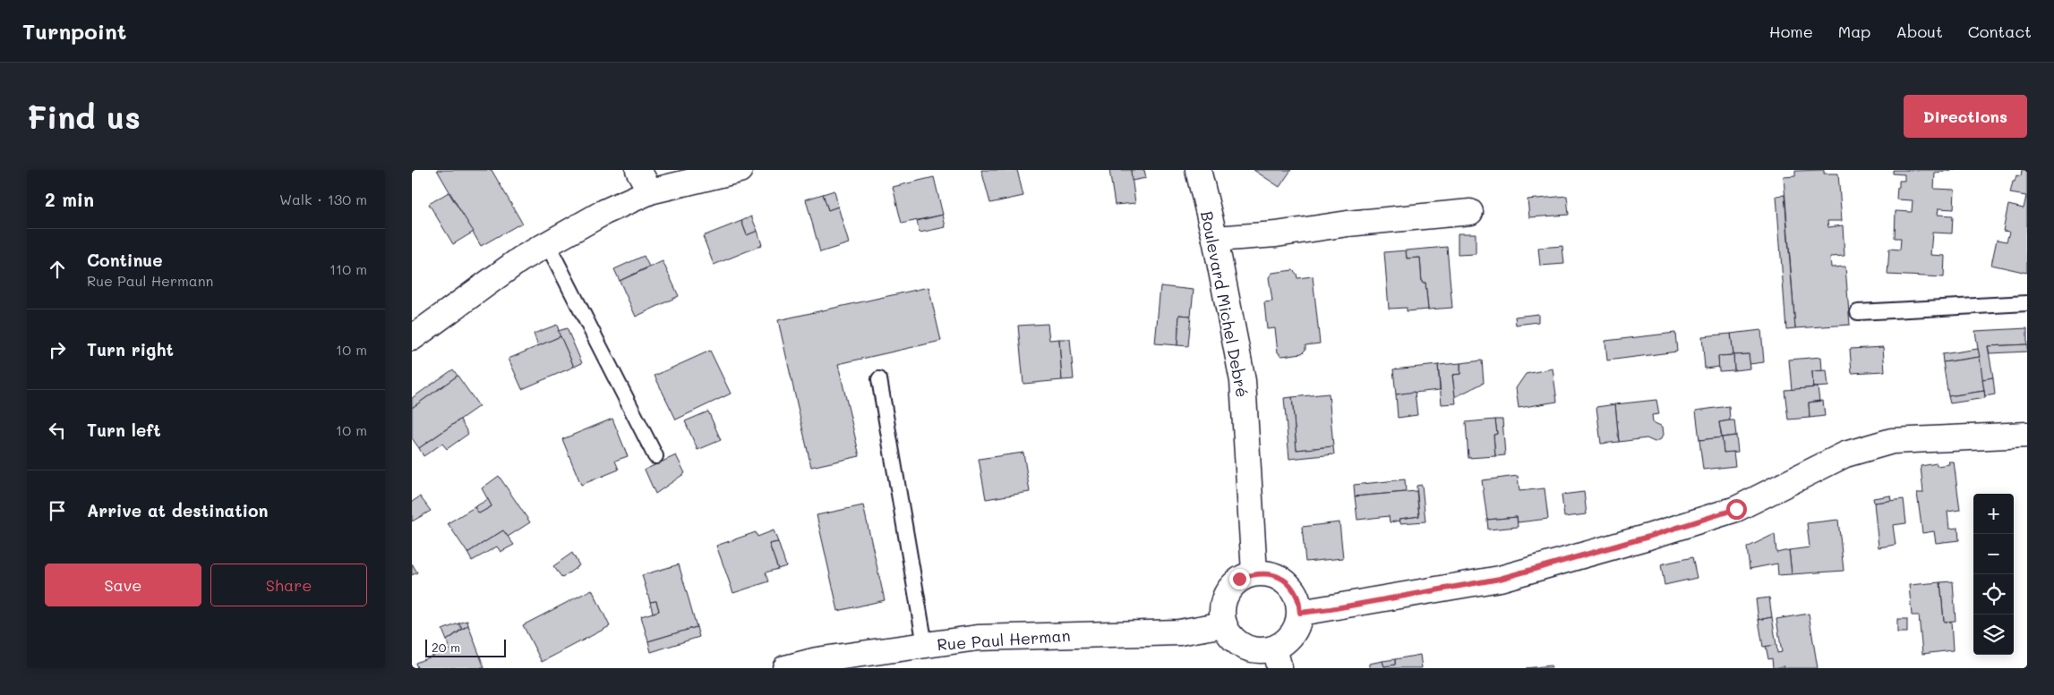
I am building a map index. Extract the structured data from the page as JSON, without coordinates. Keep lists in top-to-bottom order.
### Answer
{
  "streets": {
    "street": ["Boulevard Michel Debré", "Rue Paul Herman"]
  },
  "crossings": [
    ["Boulevard Michel Debré", "Rue Paul Herman"]
  ],
  "scale_bar": "20 m",
  "page": {
    "header": "Turnpoint",
    "nav": [
      "Home",
      "Map",
      "About",
      "Contact"
    ],
    "buttons": [
      "Directions",
      ["Save", "Share"]
    ],
    "title": "Find us",
    "heading": ["2 min", "Walk · 130 m"],
    "list": [
      ["Continue", "Rue Paul Hermann", "110 m"],
      ["Turn right", "10 m"],
      ["Turn left", "10 m"],
      "Arrive at destination"
    ],
    "map_buttons": ["+", "−"],
    "scale": "20 m"
  }
}
